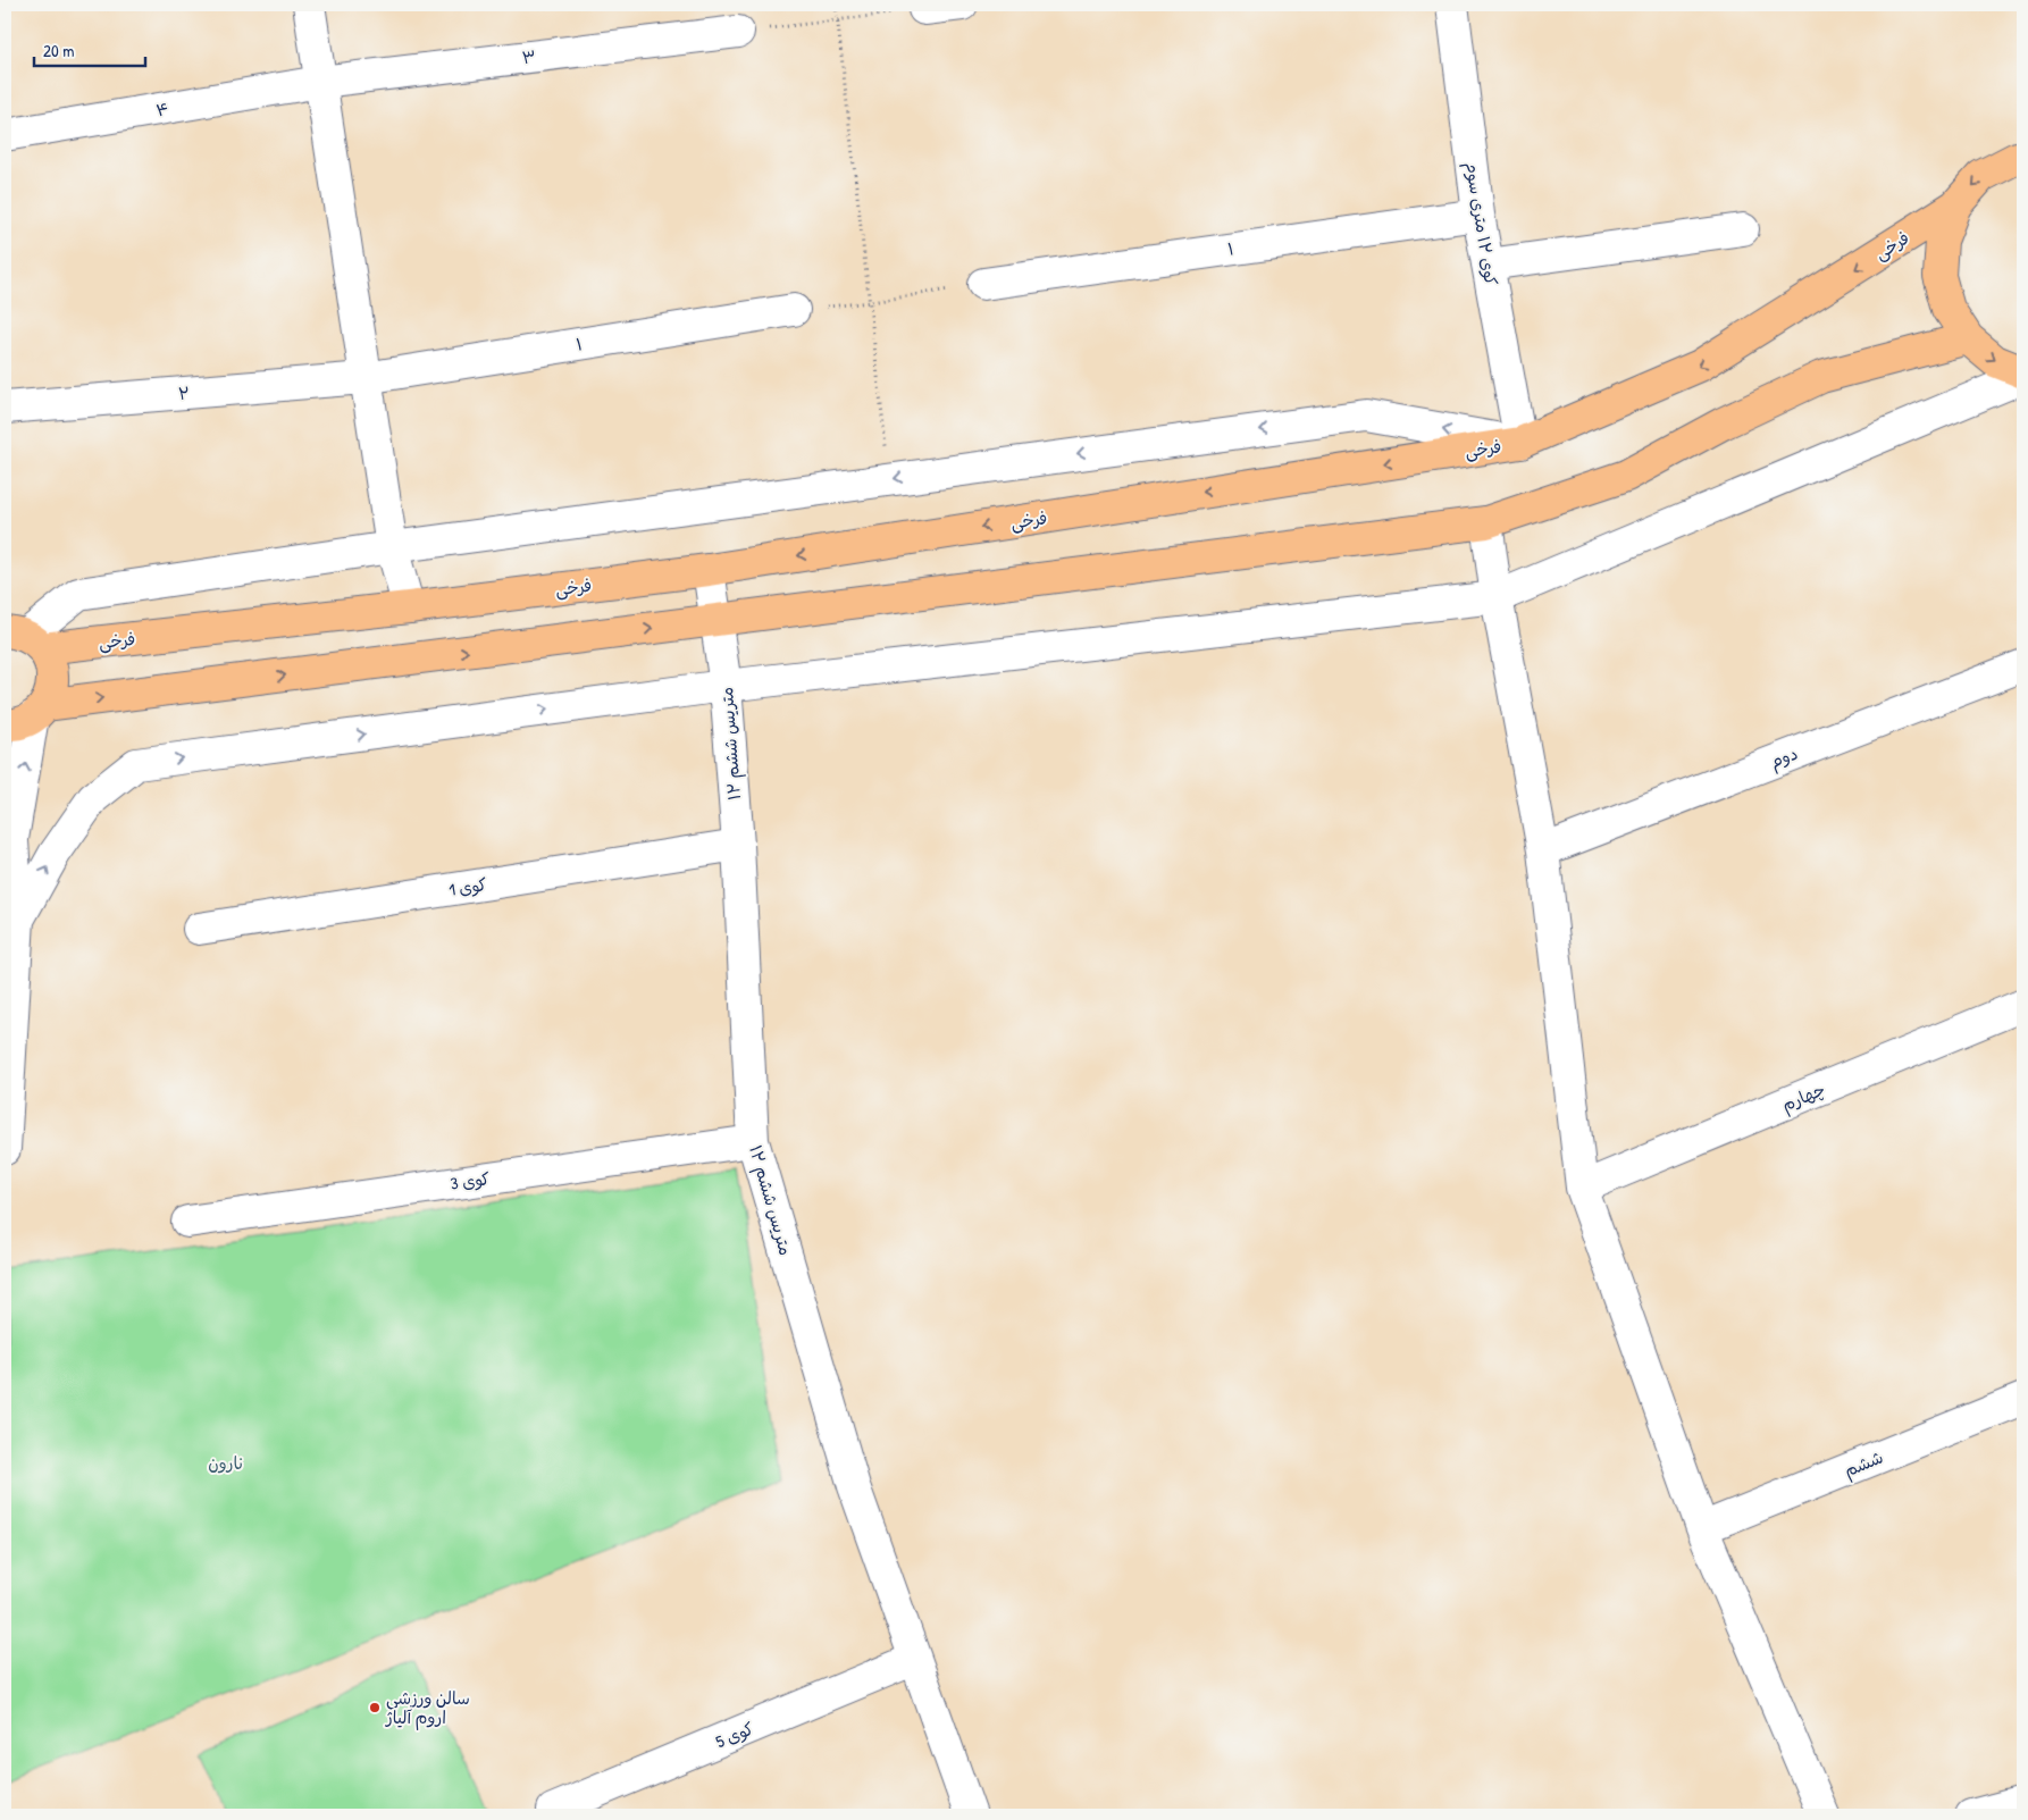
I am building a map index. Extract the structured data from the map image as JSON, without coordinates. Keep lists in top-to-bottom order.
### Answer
{
  "streets": {
    "main road": ["فرخی"],
    "street": [
      "۳",
      "۴",
      "کوی ۱۲ متری سوم",
      "۱",
      "۲",
      "۱۲ متریس ششم",
      "دوم",
      "کوی 1",
      "چهارم",
      "کوی 3",
      "ششم",
      "کوی 5"
    ]
  },
  "crossings": [
    ["۳", "۴"],
    ["کوی ۱۲ متری سوم", "فرخی"],
    ["کوی ۱۲ متری سوم", "۱"],
    ["فرخی", "۱۲ متریس ششم"],
    ["۱", "۲"],
    ["۱۲ متریس ششم", "کوی 1"],
    ["۱۲ متریس ششم", "کوی 3"],
    ["۱۲ متریس ششم", "کوی 5"]
  ],
  "parks": ["نارون"],
  "places": ["سالن ورزشی اروم آلیاژ"],
  "scale_bar": "20 m"
}
